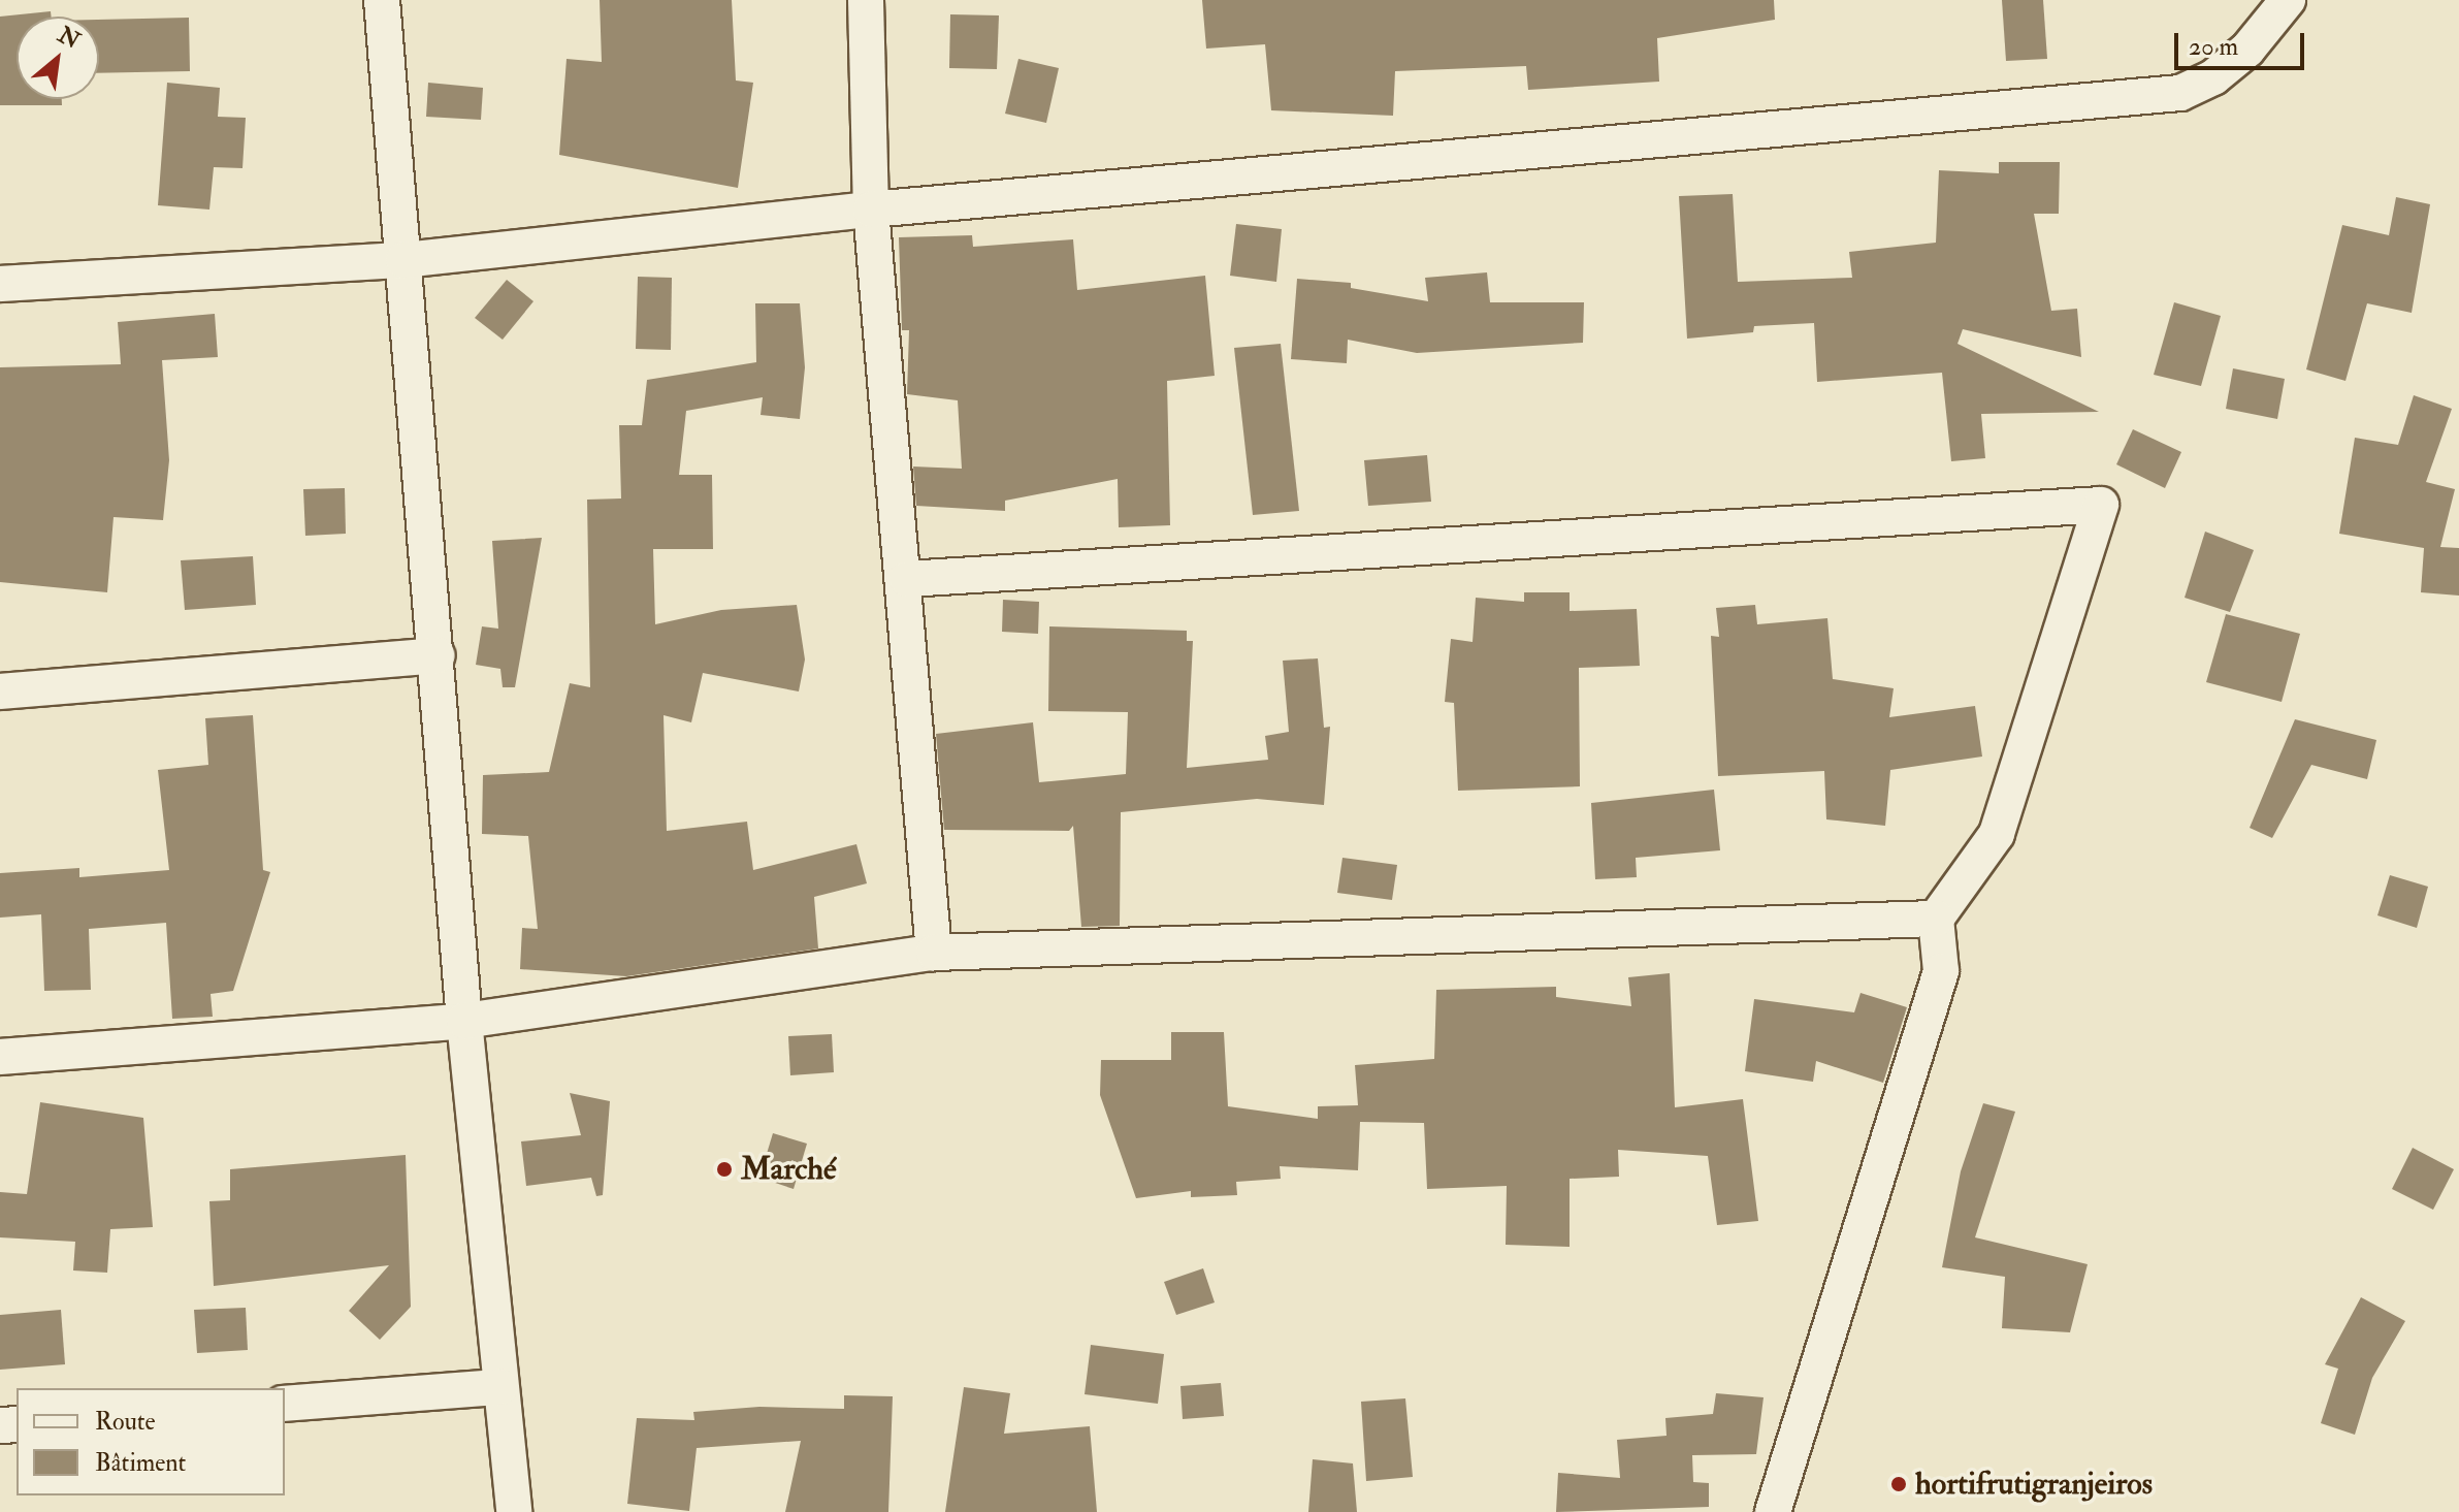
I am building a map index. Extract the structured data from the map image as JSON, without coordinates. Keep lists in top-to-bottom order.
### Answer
{
  "places": ["Marché", "hortifrutigranjeiros"],
  "legend": ["Route", "Bâtiment"],
  "scale_bar": "20 m",
  "north": "top right"
}
